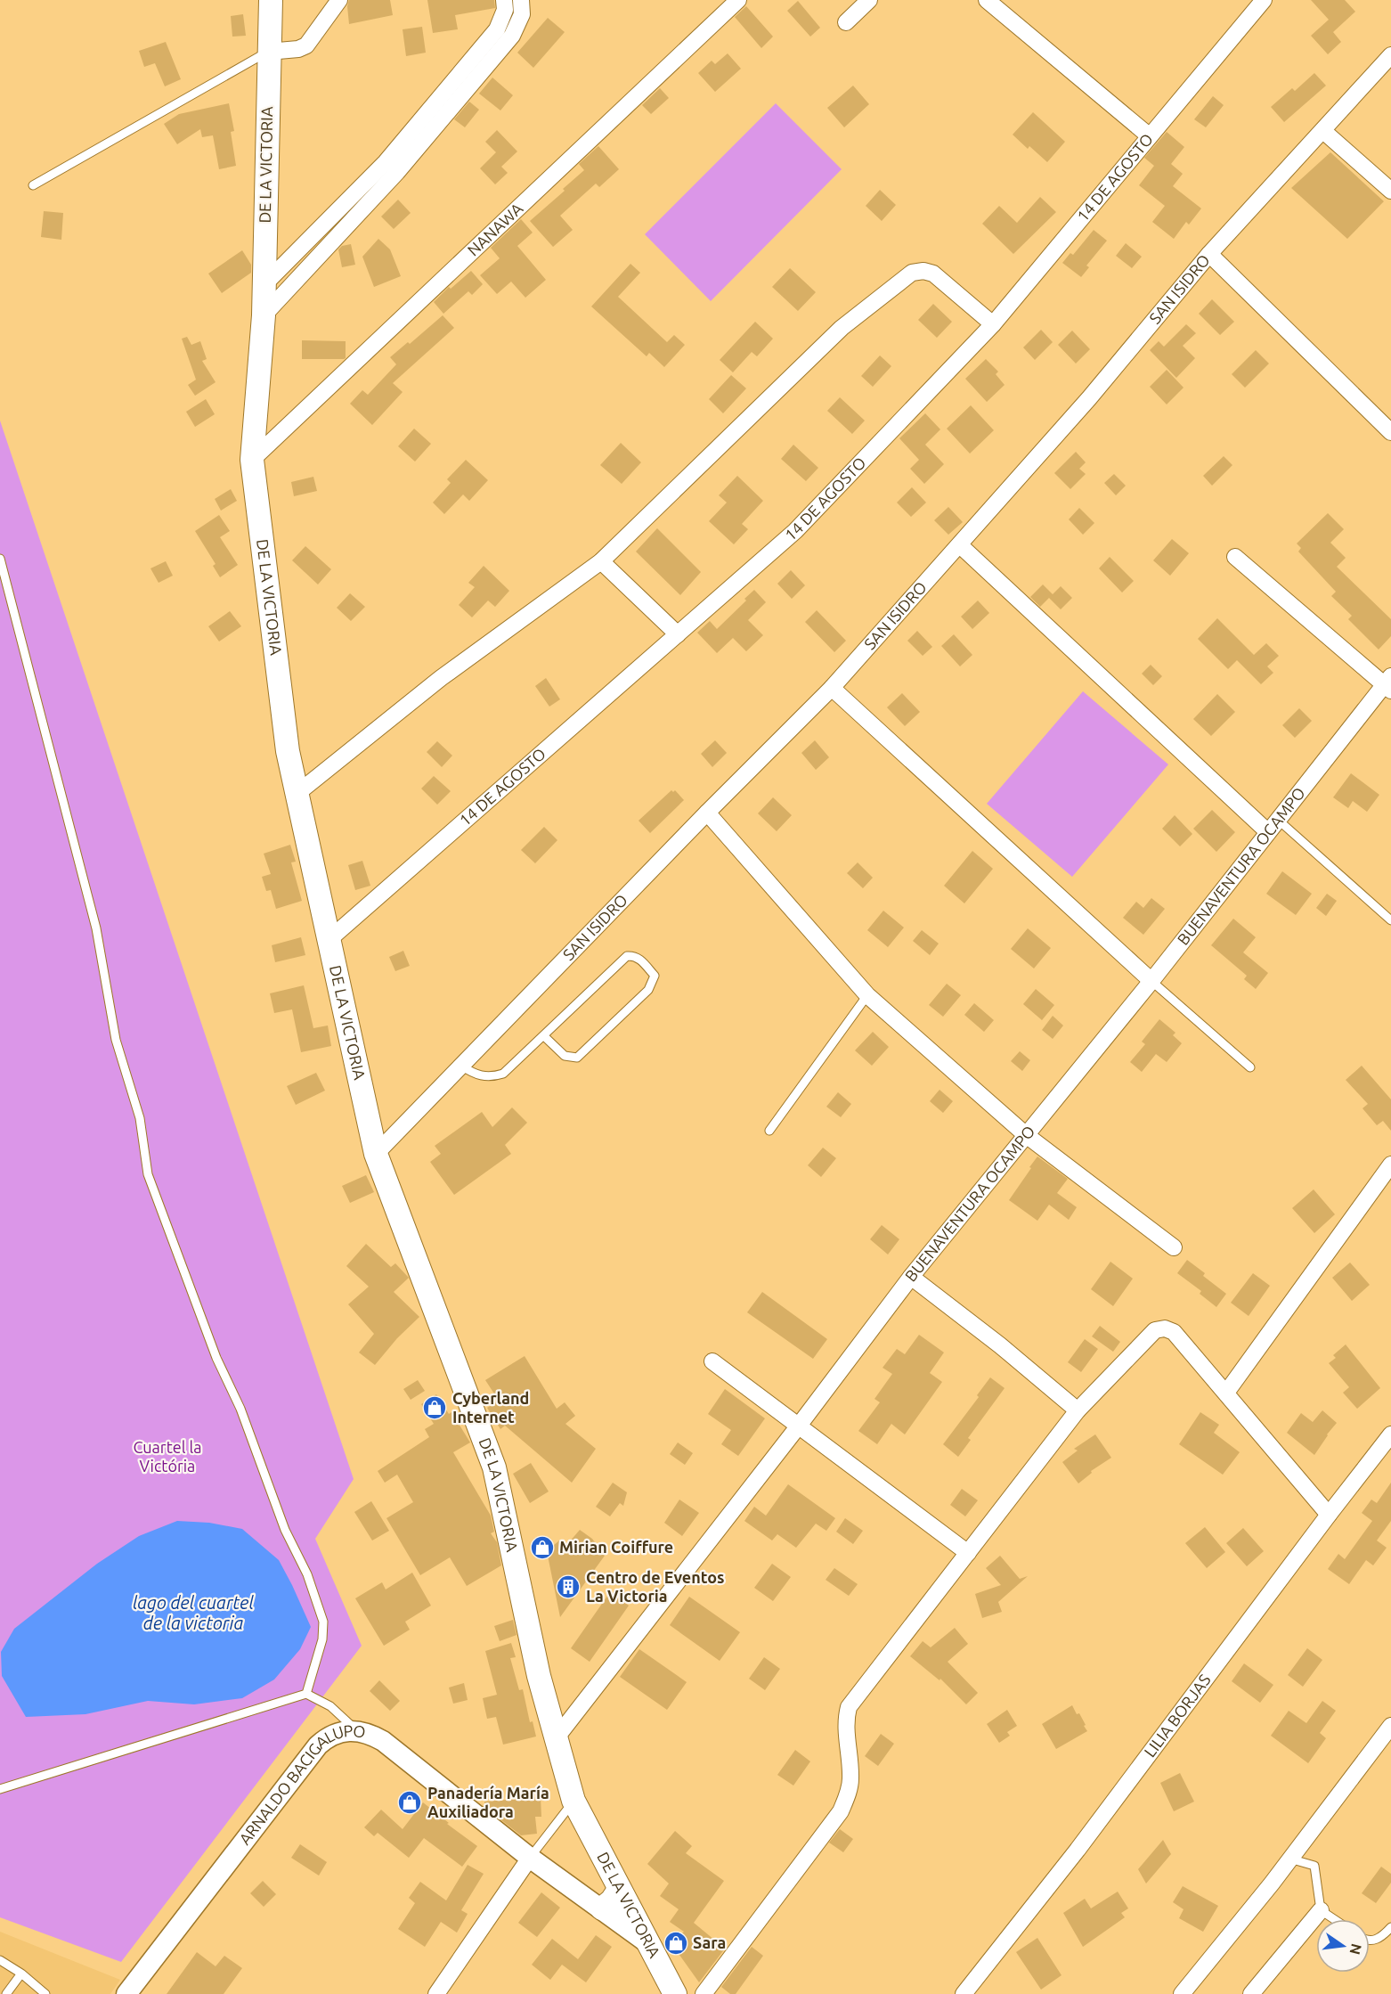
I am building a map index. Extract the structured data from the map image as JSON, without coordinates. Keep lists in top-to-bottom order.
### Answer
{
  "streets": {
    "main road": ["DE LA VICTORIA"],
    "street": [
      "14 DE AGOSTO",
      "NANAWA",
      "SAN ISIDRO",
      "BUENAVENTURA OCAMPO",
      "LILIA BORJAS",
      "ARNALDO BACIGALUPO"
    ]
  },
  "crossings": [
    ["DE LA VICTORIA", "14 DE AGOSTO"],
    ["DE LA VICTORIA", "NANAWA"],
    ["DE LA VICTORIA", "SAN ISIDRO"],
    ["DE LA VICTORIA", "BUENAVENTURA OCAMPO"],
    ["DE LA VICTORIA", "ARNALDO BACIGALUPO"]
  ],
  "water": ["lago del cuartel de la victoria"],
  "parks": ["Cuartel la Victória"],
  "places": {
    "shop": [
      "Cyberland Internet",
      "Mirian Coiffure",
      "Panadería María Auxiliadora",
      "Sara"
    ],
    "building": ["Centro de Eventos La Victoria"]
  },
  "north": "right"
}
